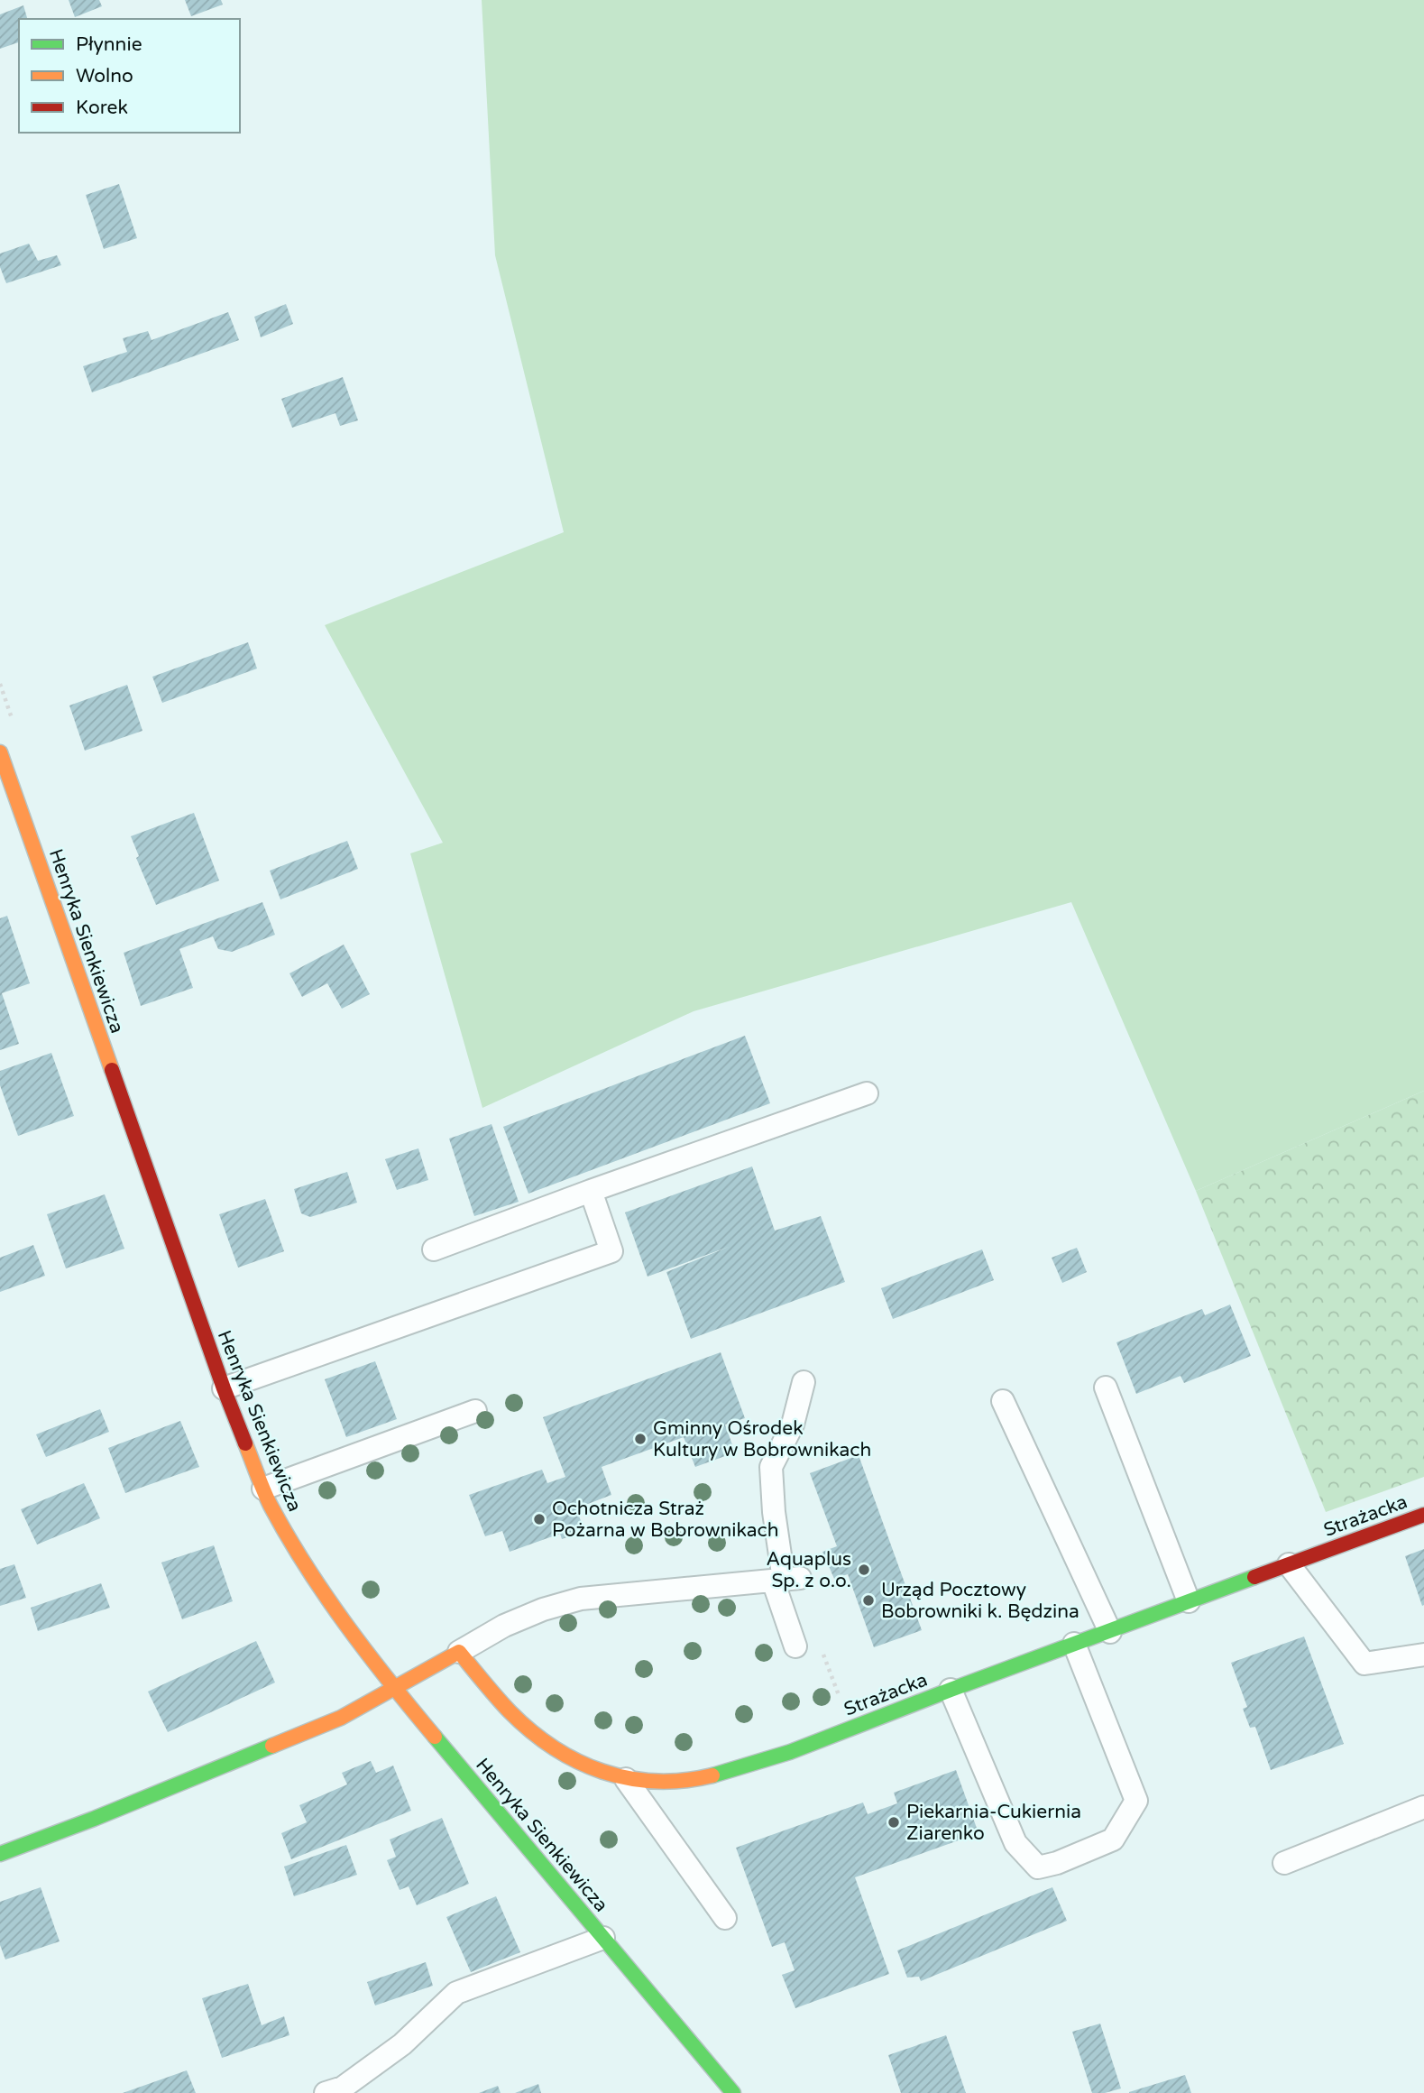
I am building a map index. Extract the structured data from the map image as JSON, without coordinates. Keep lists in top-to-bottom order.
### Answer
{
  "streets": {
    "street": ["Henryka Sienkiewicza", "Strażacka"]
  },
  "places": [
    "Gminny Ośrodek Kultury w Bobrownikach",
    "Ochotnicza Straż Pożarna w Bobrownikach",
    "Aquaplus Sp. z o.o.",
    "Urząd Pocztowy Bobrowniki k. Będzina",
    "Piekarnia-Cukiernia Ziarenko"
  ],
  "legend": ["Płynnie", "Wolno", "Korek"]
}
